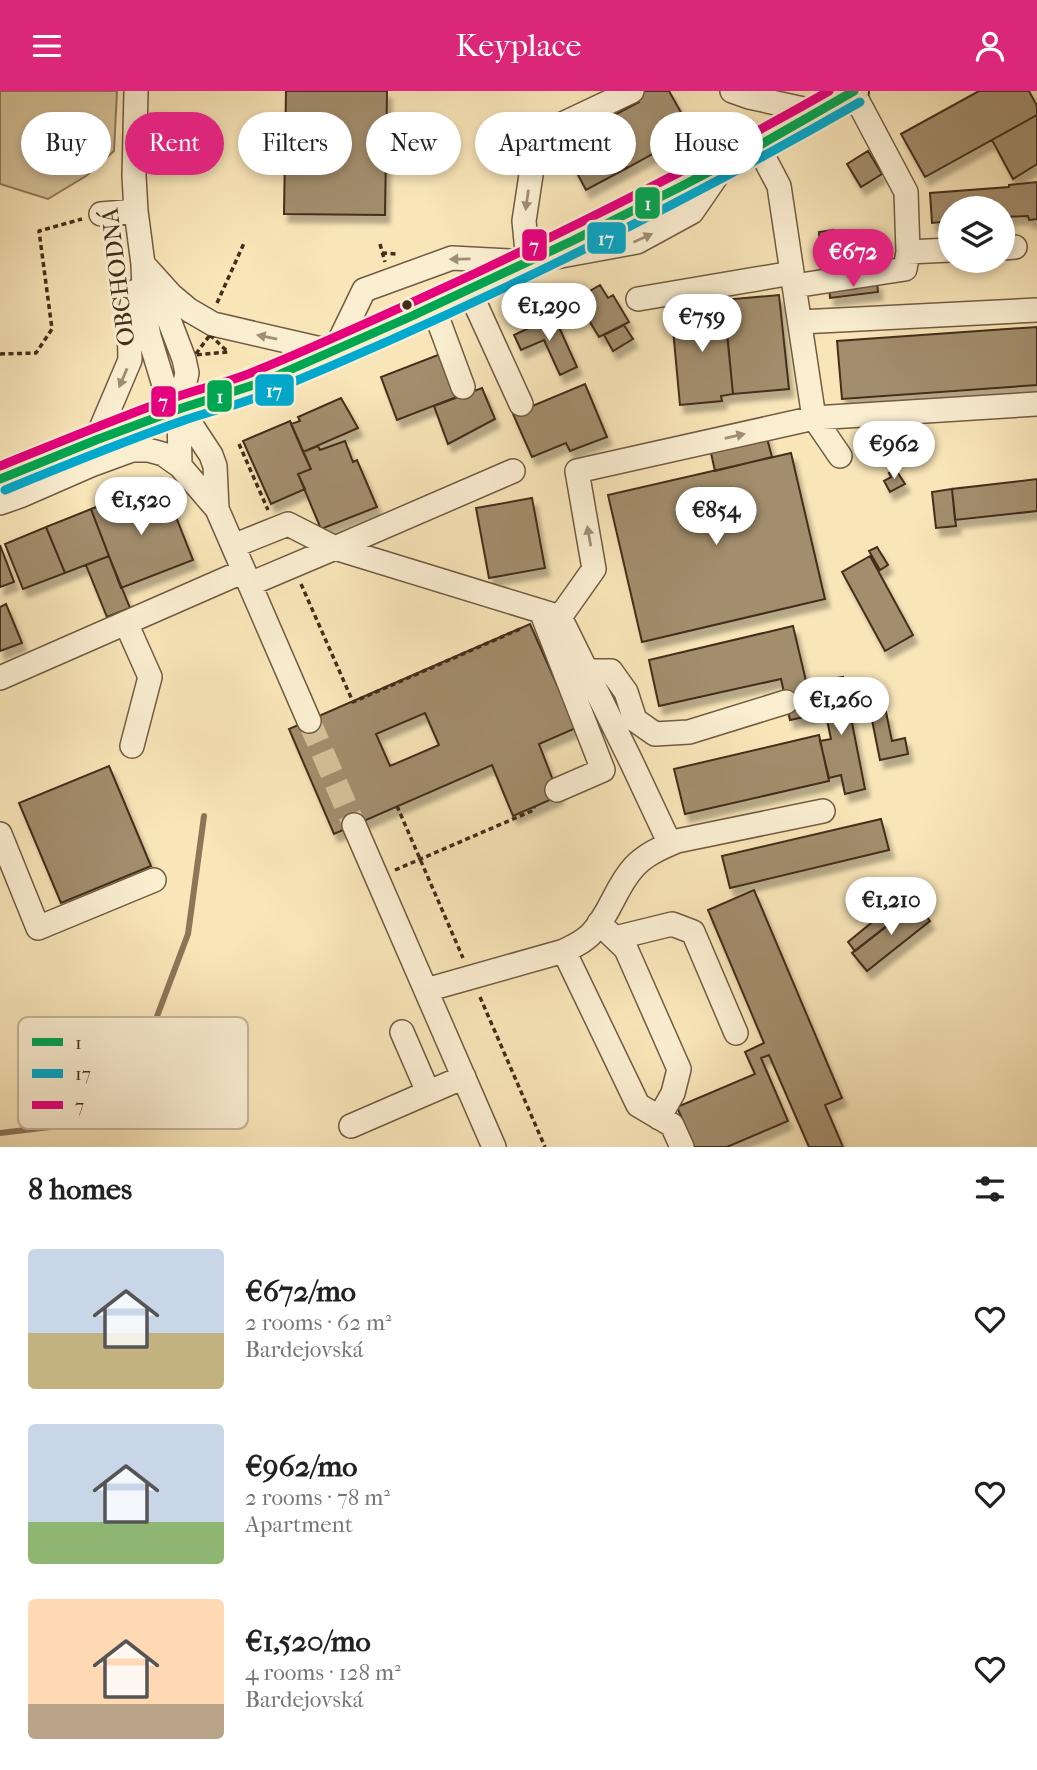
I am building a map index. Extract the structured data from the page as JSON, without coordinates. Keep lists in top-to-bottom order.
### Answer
{
  "streets": {
    "street": ["OBCHODNÁ"]
  },
  "lines": ["transit line 1", "transit line 7", "transit line 17"],
  "legend": ["1", "17", "7"],
  "page": {
    "header": "Keyplace",
    "chip": [
      "Buy",
      "Rent",
      "Filters",
      "New",
      "Apartment",
      "House"
    ],
    "price": [
      "€672",
      "€1,290",
      "€759",
      "€962",
      "€1,520",
      "€854",
      "€1,260",
      "€1,210"
    ],
    "heading": "8 homes",
    "list": [
      {
        "name": "€672/mo",
        "note": "2 rooms · 62 m² · Bardejovská"
      },
      {
        "name": "€962/mo",
        "note": "2 rooms · 78 m² · Apartment"
      },
      {
        "name": "€1,520/mo",
        "note": "4 rooms · 128 m² · Bardejovská"
      }
    ]
  }
}
